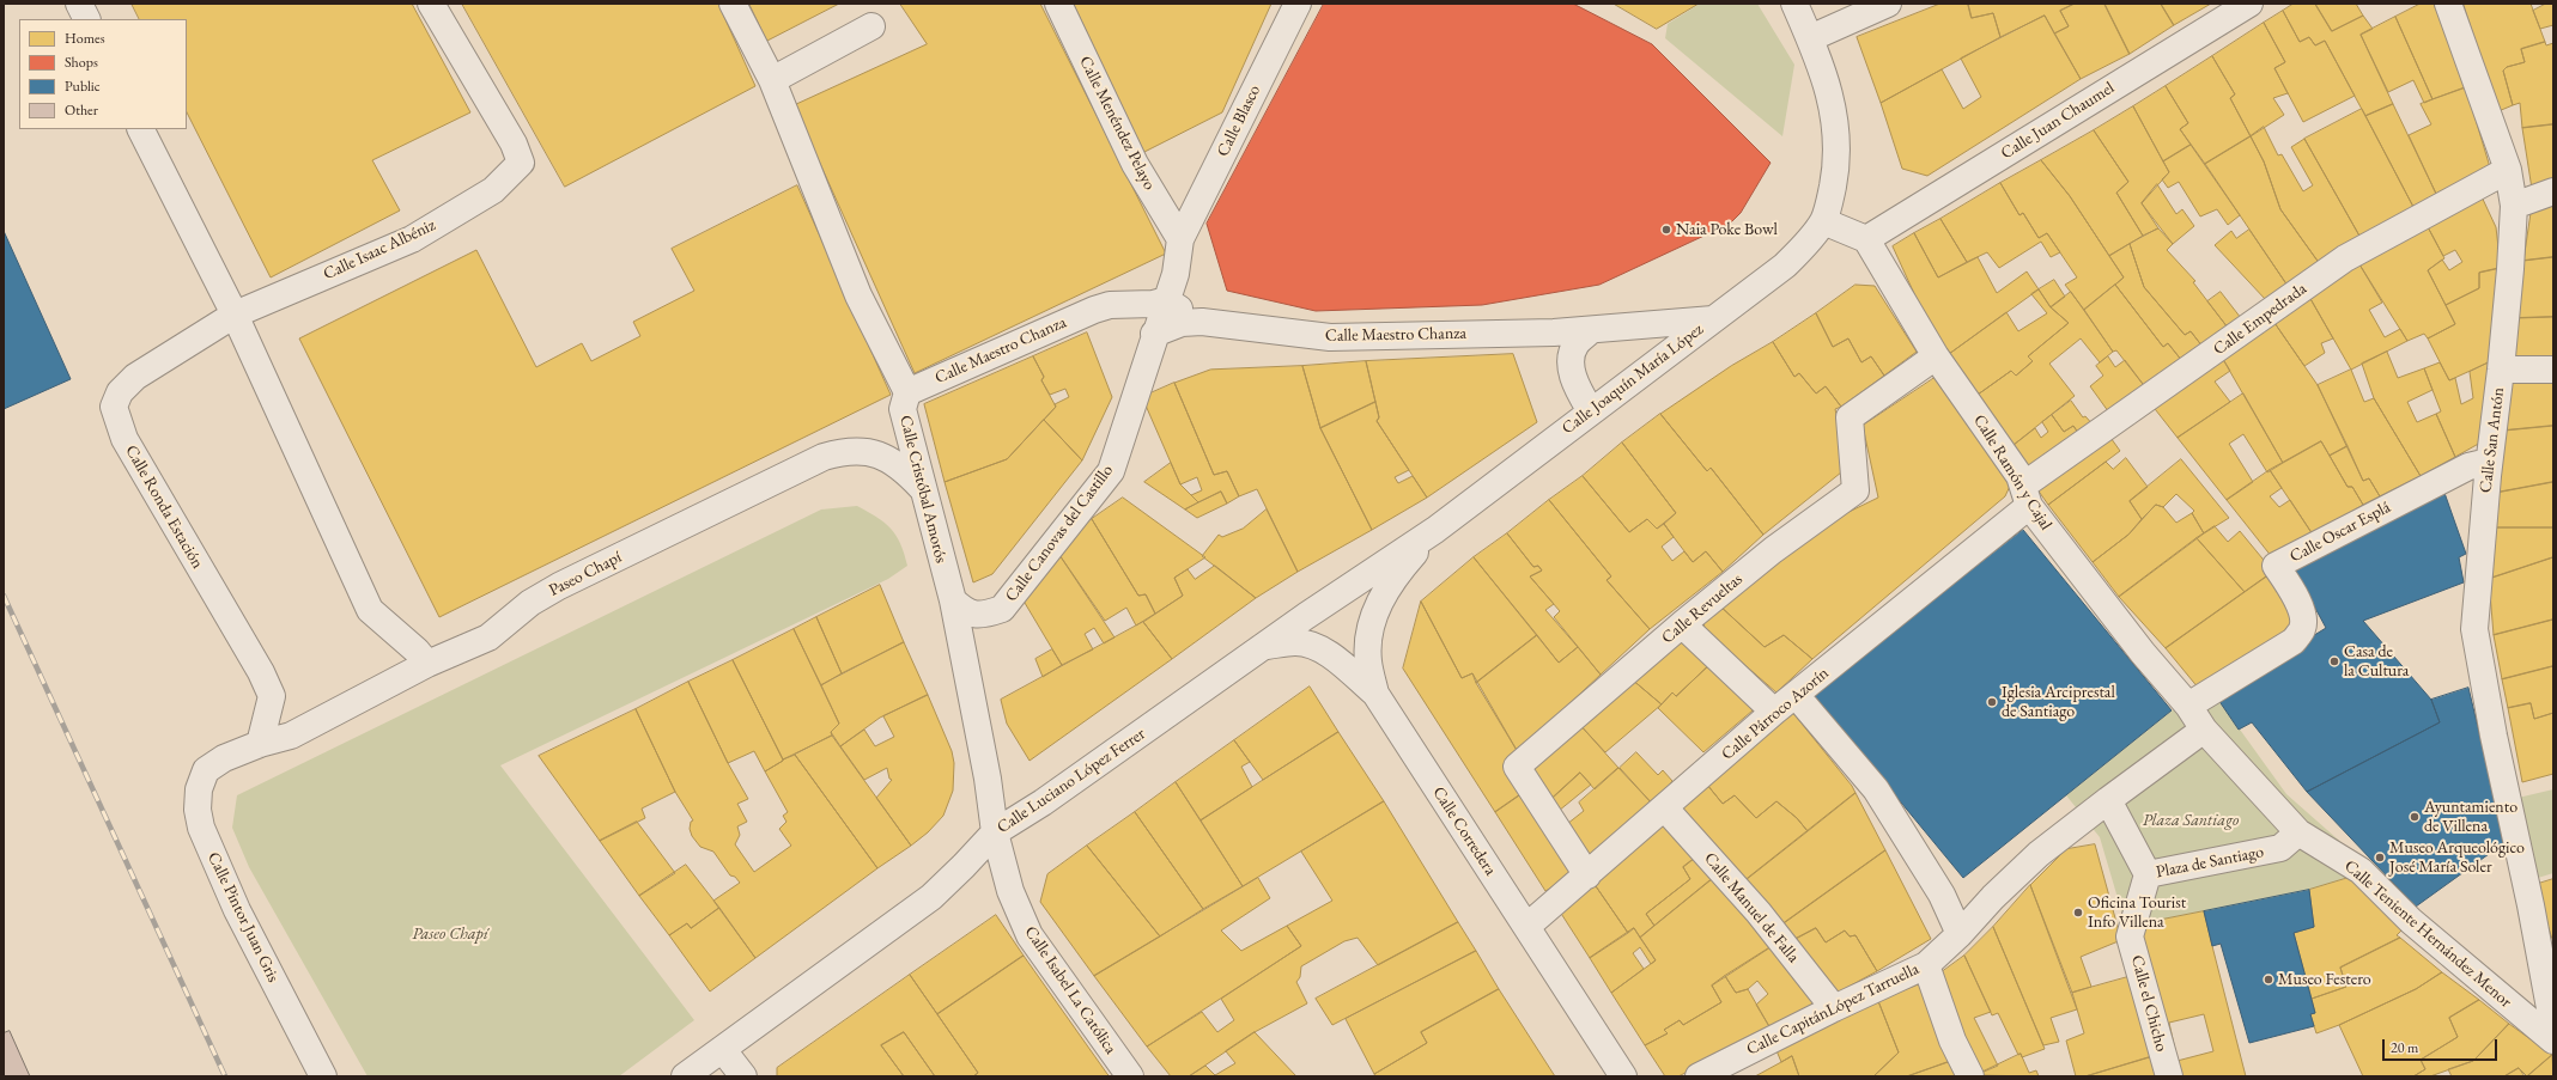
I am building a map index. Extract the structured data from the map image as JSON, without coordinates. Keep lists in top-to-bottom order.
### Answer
{
  "streets": {
    "street": [
      "Calle Blasco",
      "Calle Juan Chaumel",
      "Calle Menéndez Pelayo",
      "Calle Isaac Albéniz",
      "Calle Empedrada",
      "Calle Maestro Chanza",
      "Calle Joaquín María López",
      "Calle San Antón",
      "Calle Ramón y Cajal",
      "Calle Cristóbal Amorós",
      "Calle Ronda Estación",
      "Calle Oscar Esplá",
      "Calle Canovas del Castillo",
      "Paseo Chapí",
      "Calle Revueltas",
      "Calle Párroco Azorín",
      "Calle Luciano López Ferrer",
      "Calle Corredera",
      "Plaza de Santiago",
      "Calle Manuel de Falla",
      "Calle Pintor Juan Gris",
      "Calle Teniente Hernández Menor",
      "Calle Isabel La Católica",
      "Calle el Chicho",
      "Calle CapitánLópez Tarruella"
    ]
  },
  "crossings": [
    ["Calle Blasco", "Calle Menéndez Pelayo"],
    ["Calle Blasco", "Calle Canovas del Castillo"],
    ["Calle Juan Chaumel", "Calle Ramón y Cajal"],
    ["Calle Menéndez Pelayo", "Calle Canovas del Castillo"],
    ["Calle Isaac Albéniz", "Calle Ronda Estación"],
    ["Calle Empedrada", "Calle San Antón"],
    ["Calle Empedrada", "Calle Ramón y Cajal"],
    ["Calle Empedrada", "Calle Párroco Azorín"],
    ["Calle Maestro Chanza", "Calle Joaquín María López"],
    ["Calle Maestro Chanza", "Calle Cristóbal Amorós"],
    ["Calle Maestro Chanza", "Calle Canovas del Castillo"],
    ["Calle Joaquín María López", "Calle Luciano López Ferrer"],
    ["Calle Joaquín María López", "Calle Corredera"],
    ["Calle San Antón", "Calle Oscar Esplá"],
    ["Calle Ramón y Cajal", "Calle Oscar Esplá"],
    ["Calle Ramón y Cajal", "Calle Revueltas"],
    ["Calle Ramón y Cajal", "Calle Párroco Azorín"],
    ["Calle Cristóbal Amorós", "Calle Canovas del Castillo"],
    ["Calle Cristóbal Amorós", "Paseo Chapí"],
    ["Calle Cristóbal Amorós", "Calle Isabel La Católica"],
    ["Calle Ronda Estación", "Paseo Chapí"],
    ["Paseo Chapí", "Calle Pintor Juan Gris"],
    ["Calle Revueltas", "Calle Párroco Azorín"],
    ["Calle Párroco Azorín", "Calle Corredera"],
    ["Calle Párroco Azorín", "Calle Manuel de Falla"],
    ["Calle Luciano López Ferrer", "Calle Corredera"],
    ["Calle Luciano López Ferrer", "Calle Isabel La Católica"],
    ["Plaza de Santiago", "Calle Teniente Hernández Menor"],
    ["Plaza de Santiago", "Calle el Chicho"],
    ["Plaza de Santiago", "Calle CapitánLópez Tarruella"],
    ["Calle Manuel de Falla", "Calle CapitánLópez Tarruella"]
  ],
  "parks": ["Plaza Santiago", "Paseo Chapí"],
  "places": [
    "Naia Poke Bowl",
    "Casa de la Cultura",
    "Iglesia Arciprestal de Santiago",
    "Ayuntamiento de Villena",
    "Museo Arqueológico José María Soler",
    "Oficina Tourist Info Villena",
    "Museo Festero"
  ],
  "legend": [
    "Homes",
    "Shops",
    "Public",
    "Other"
  ],
  "scale_bar": "20 m"
}
